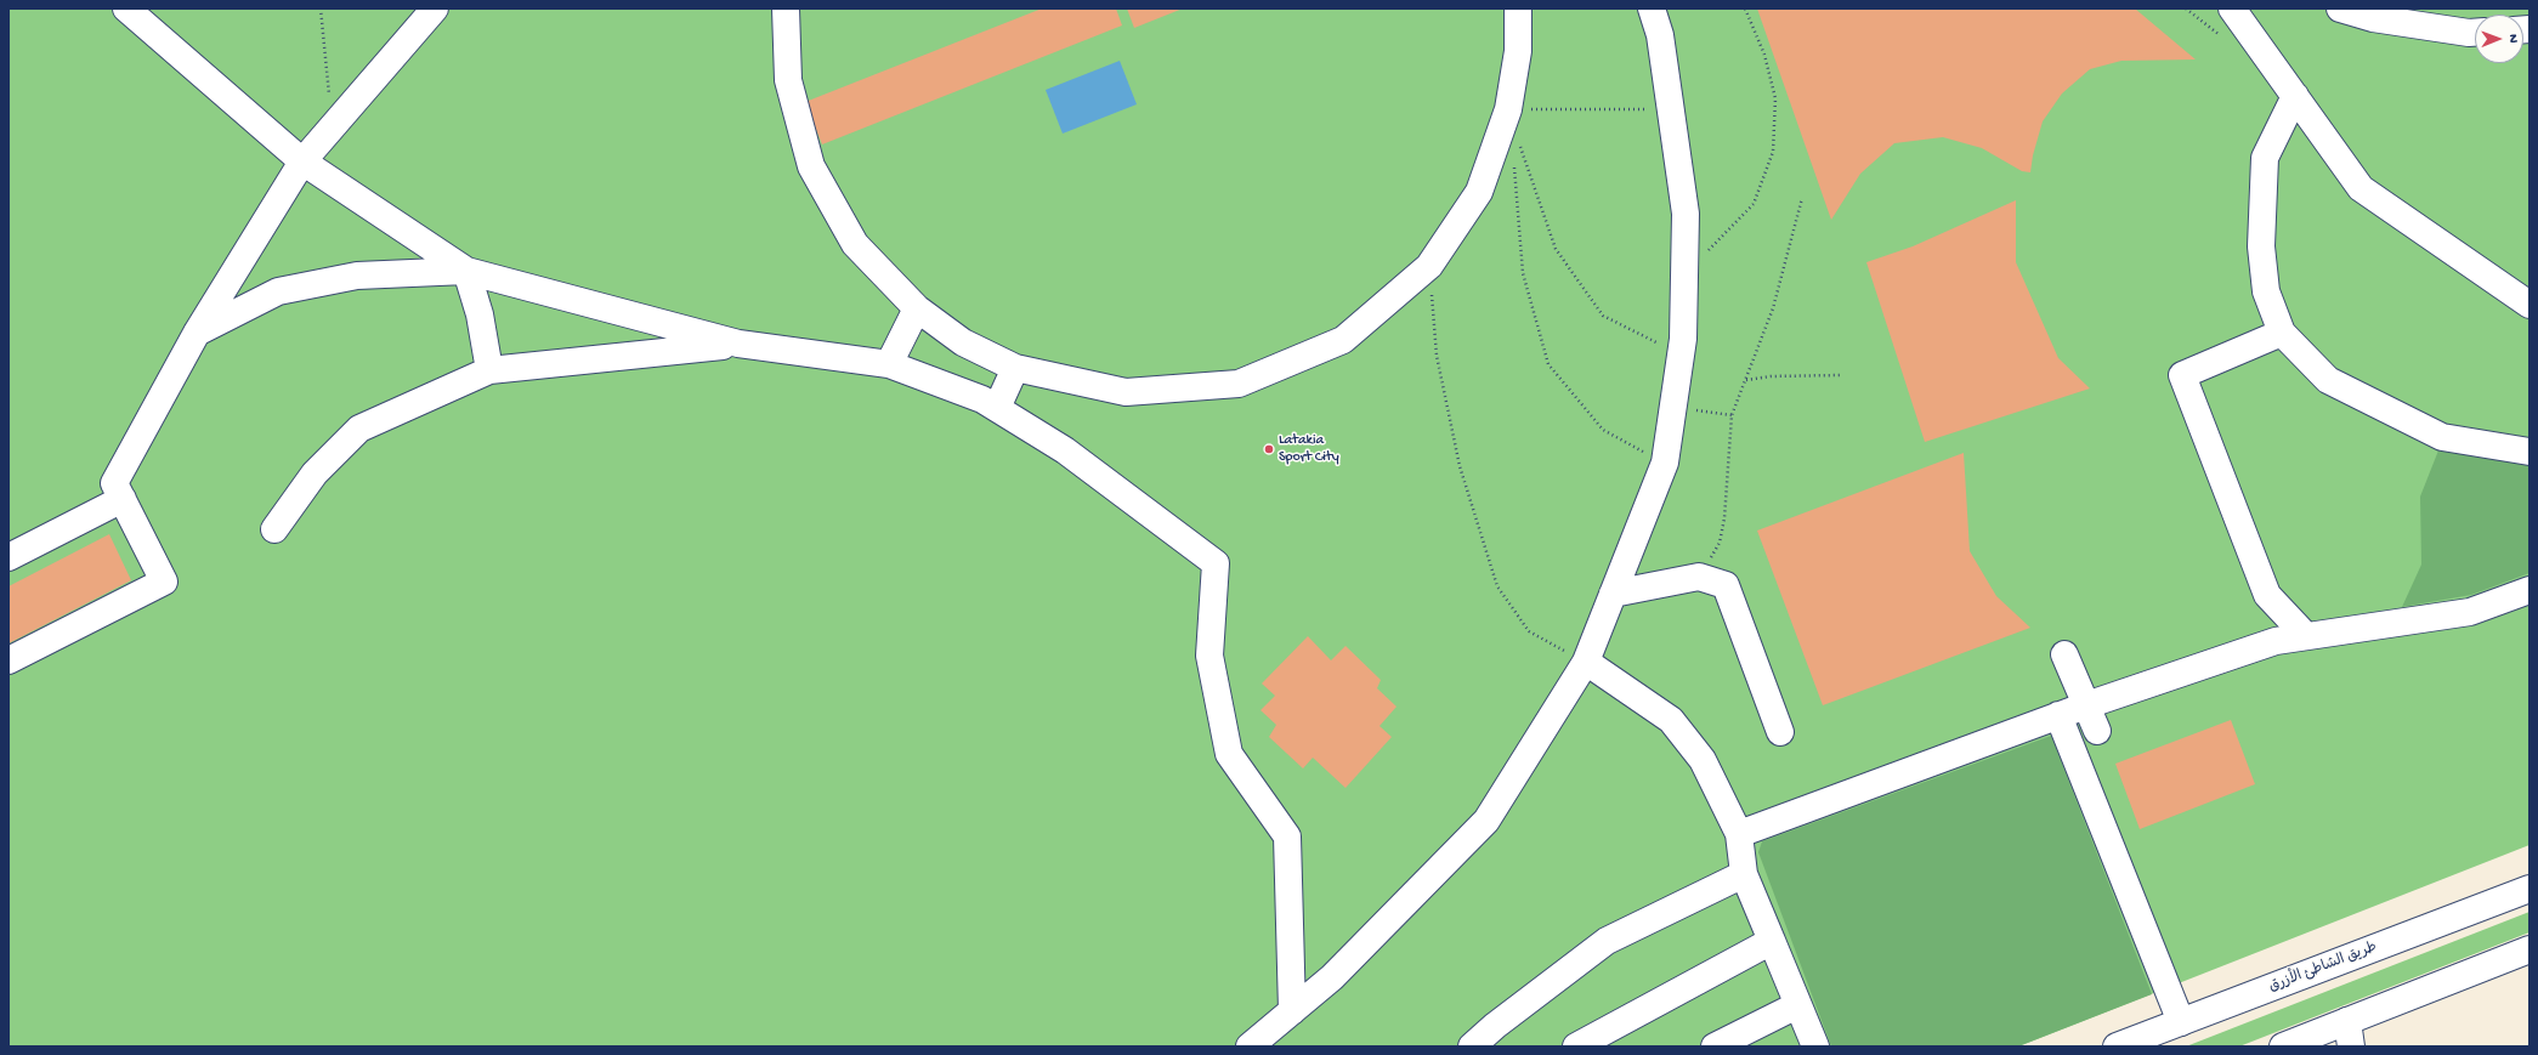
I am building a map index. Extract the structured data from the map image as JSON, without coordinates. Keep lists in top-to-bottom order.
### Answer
{
  "streets": {
    "main road": ["طريق الشاطئ الأزرق"]
  },
  "places": ["Latakia Sport City"],
  "north": "right"
}
